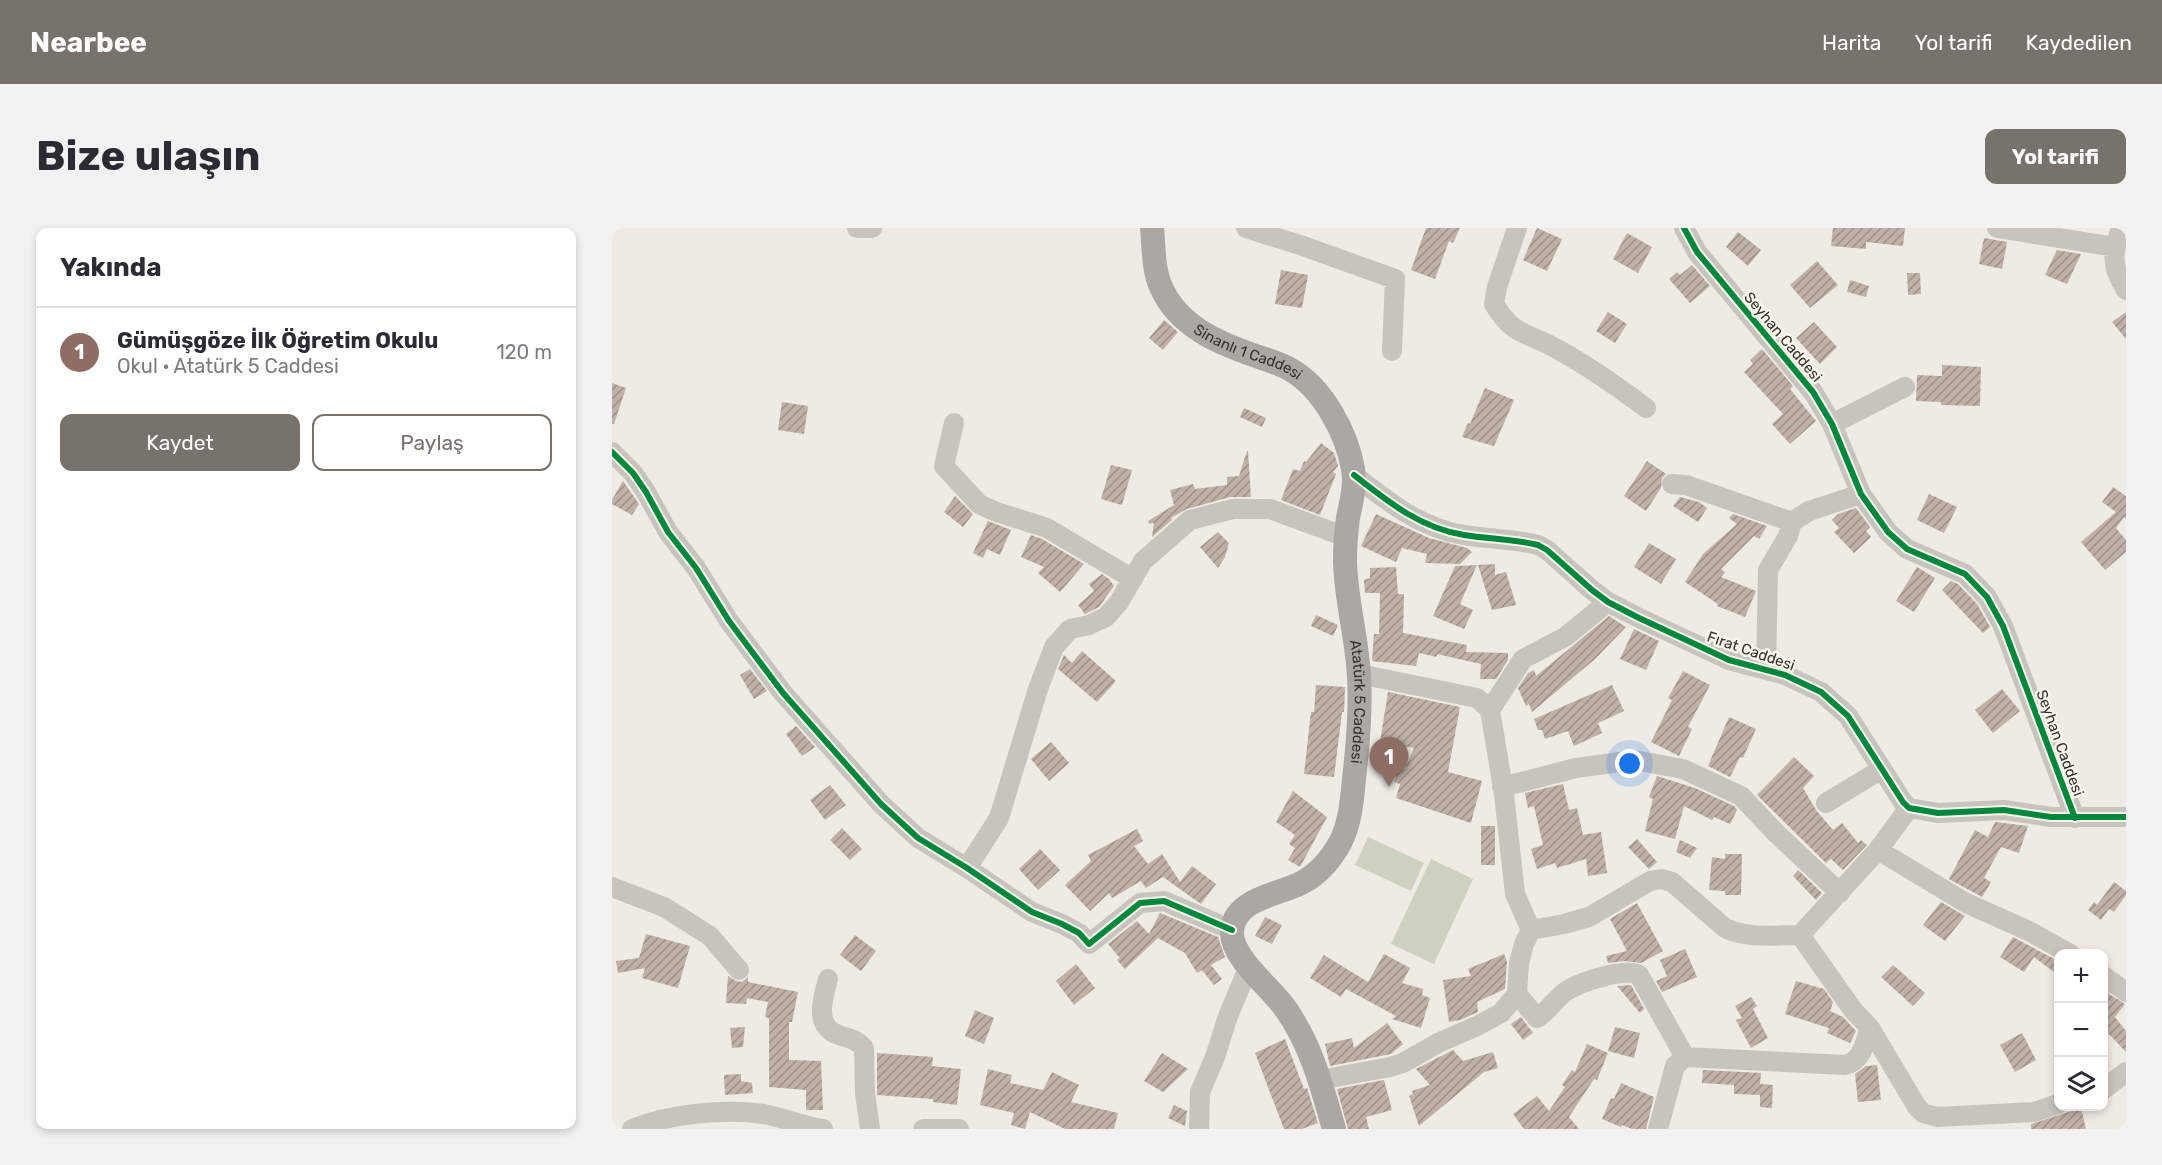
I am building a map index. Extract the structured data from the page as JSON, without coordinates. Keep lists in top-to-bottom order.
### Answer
{
  "streets": {
    "main road": ["Sinanlı 1 Caddesi", "Atatürk 5 Caddesi"],
    "street": ["Seyhan Caddesi", "Fırat Caddesi"]
  },
  "crossings": [
    ["Sinanlı 1 Caddesi", "Fırat Caddesi"],
    ["Sinanlı 1 Caddesi", "Atatürk 5 Caddesi"],
    ["Fırat Caddesi", "Atatürk 5 Caddesi"]
  ],
  "page": {
    "header": "Nearbee",
    "nav": ["Harita", "Yol tarifi", "Kaydedilen"],
    "buttons": [
      "Yol tarifi",
      ["Kaydet", "Paylaş"]
    ],
    "title": "Bize ulaşın",
    "heading": "Yakında",
    "list": [
      {
        "mark": "1",
        "name": "Gümüşgöze İlk Öğretim Okulu",
        "note": "Okul · Atatürk 5 Caddesi",
        "value": "120 m"
      }
    ],
    "pins": "1",
    "map_buttons": ["+", "−"]
  }
}
